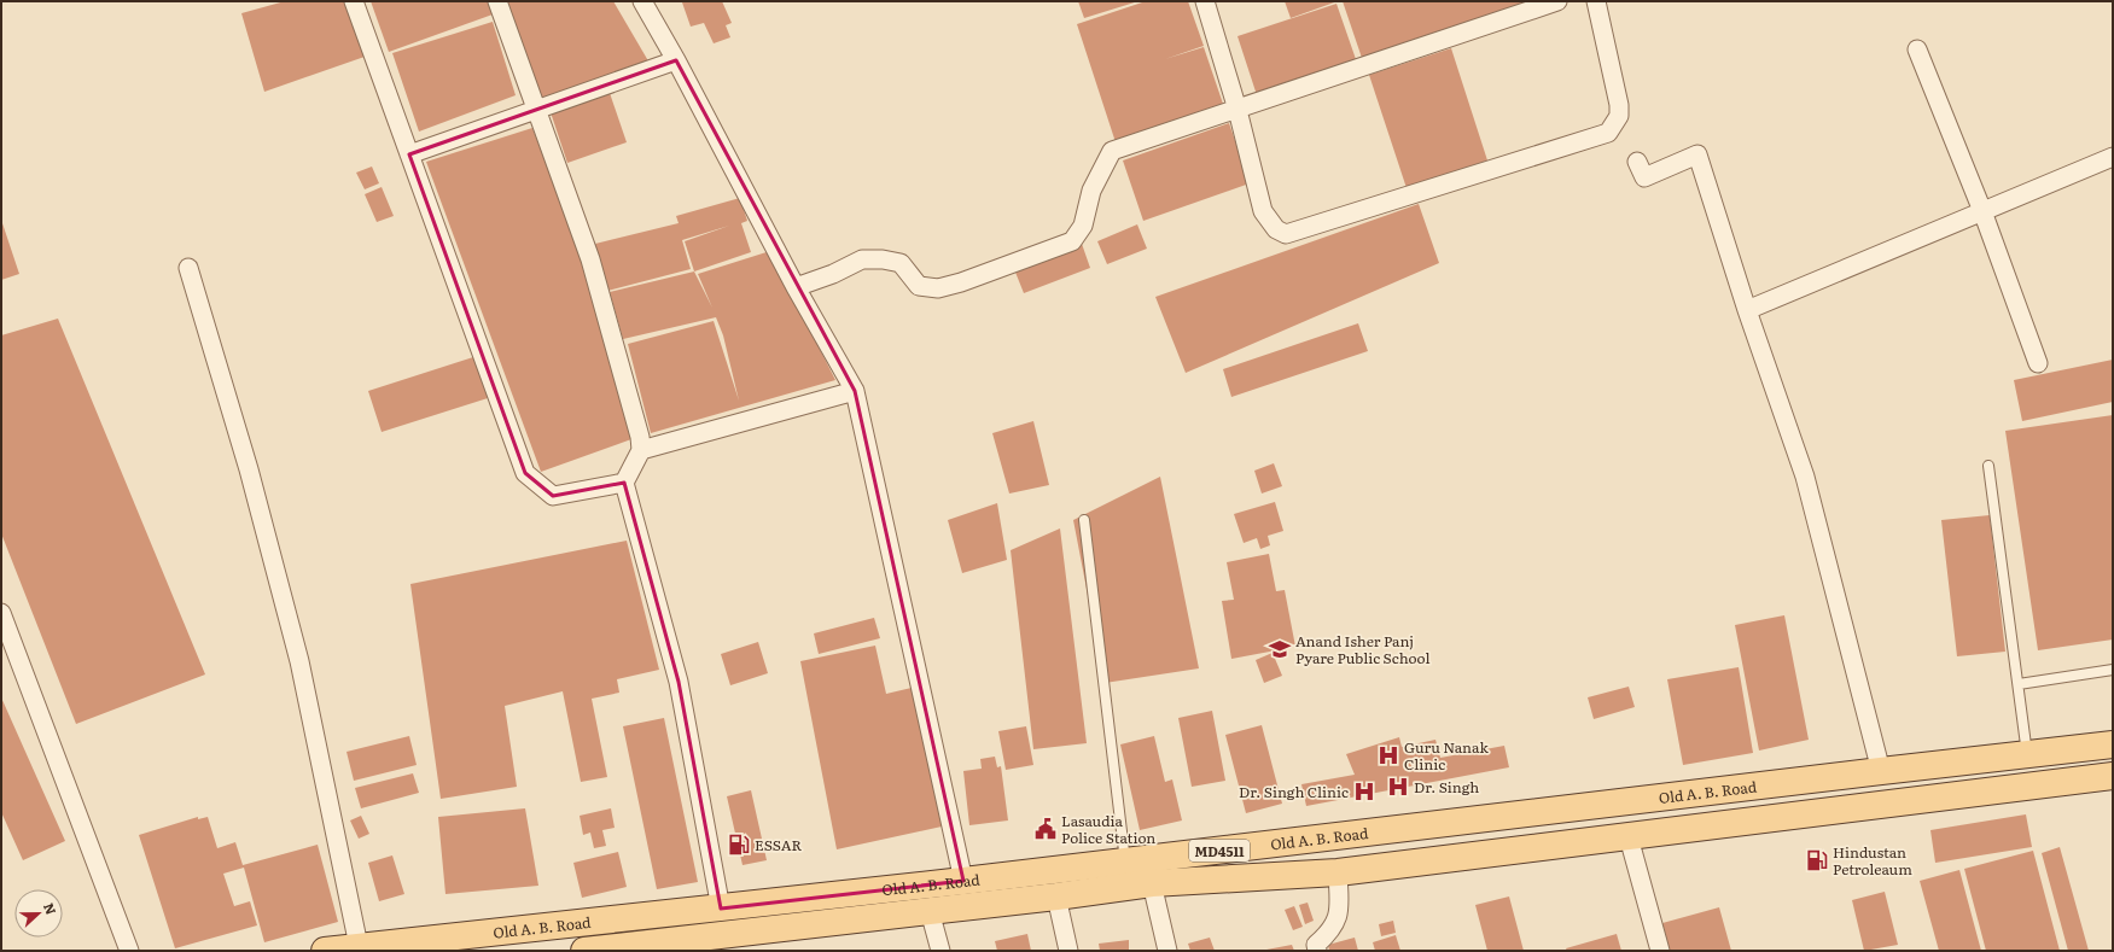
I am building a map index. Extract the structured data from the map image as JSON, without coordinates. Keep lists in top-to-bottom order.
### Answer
{
  "streets": {
    "main road": ["Old A. B. Road", "MD4511"]
  },
  "places": {
    "school or university": ["Anand Isher Panj Pyare Public School"],
    "hospital": ["Guru Nanak Clinic", "Dr. Singh", "Dr. Singh Clinic"],
    "public building": ["Lasaudia Police Station"],
    "fuel station": ["ESSAR", "Hindustan Petroleaum"]
  },
  "north": "right"
}
